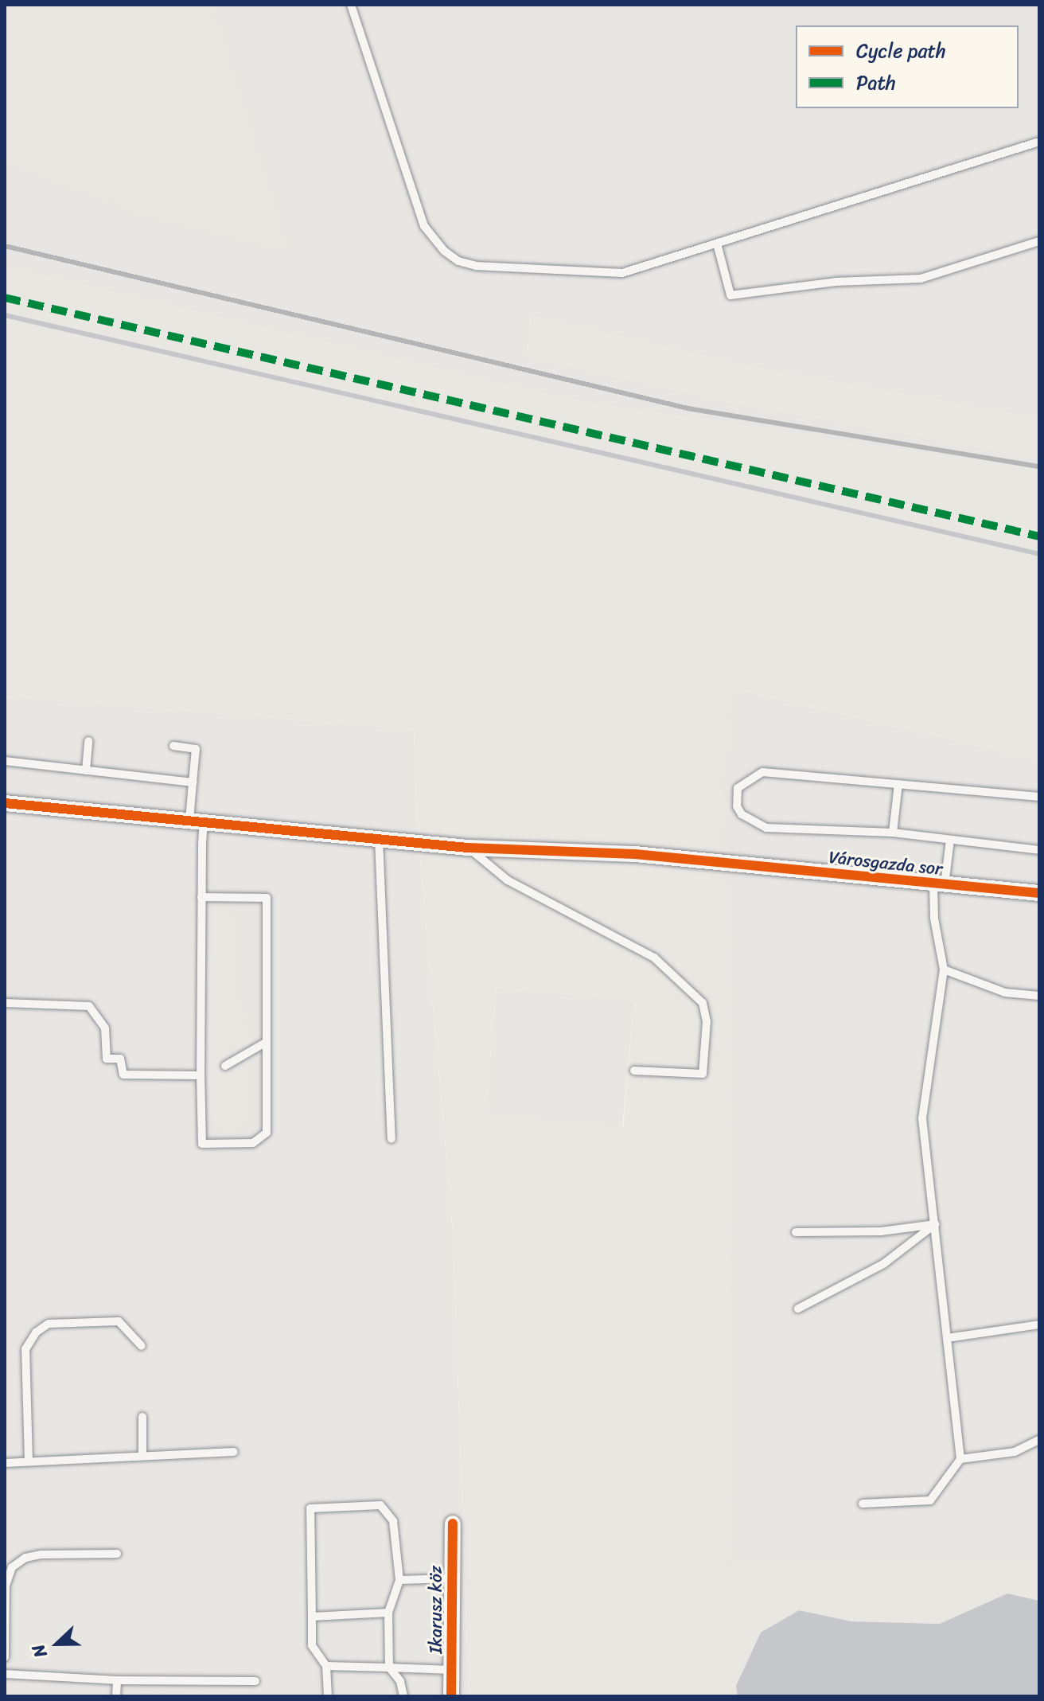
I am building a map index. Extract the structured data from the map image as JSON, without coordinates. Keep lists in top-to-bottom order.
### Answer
{
  "streets": {
    "street": ["Városgazda sor", "Ikarusz köz"]
  },
  "legend": ["Cycle path", "Path"],
  "north": "left"
}
